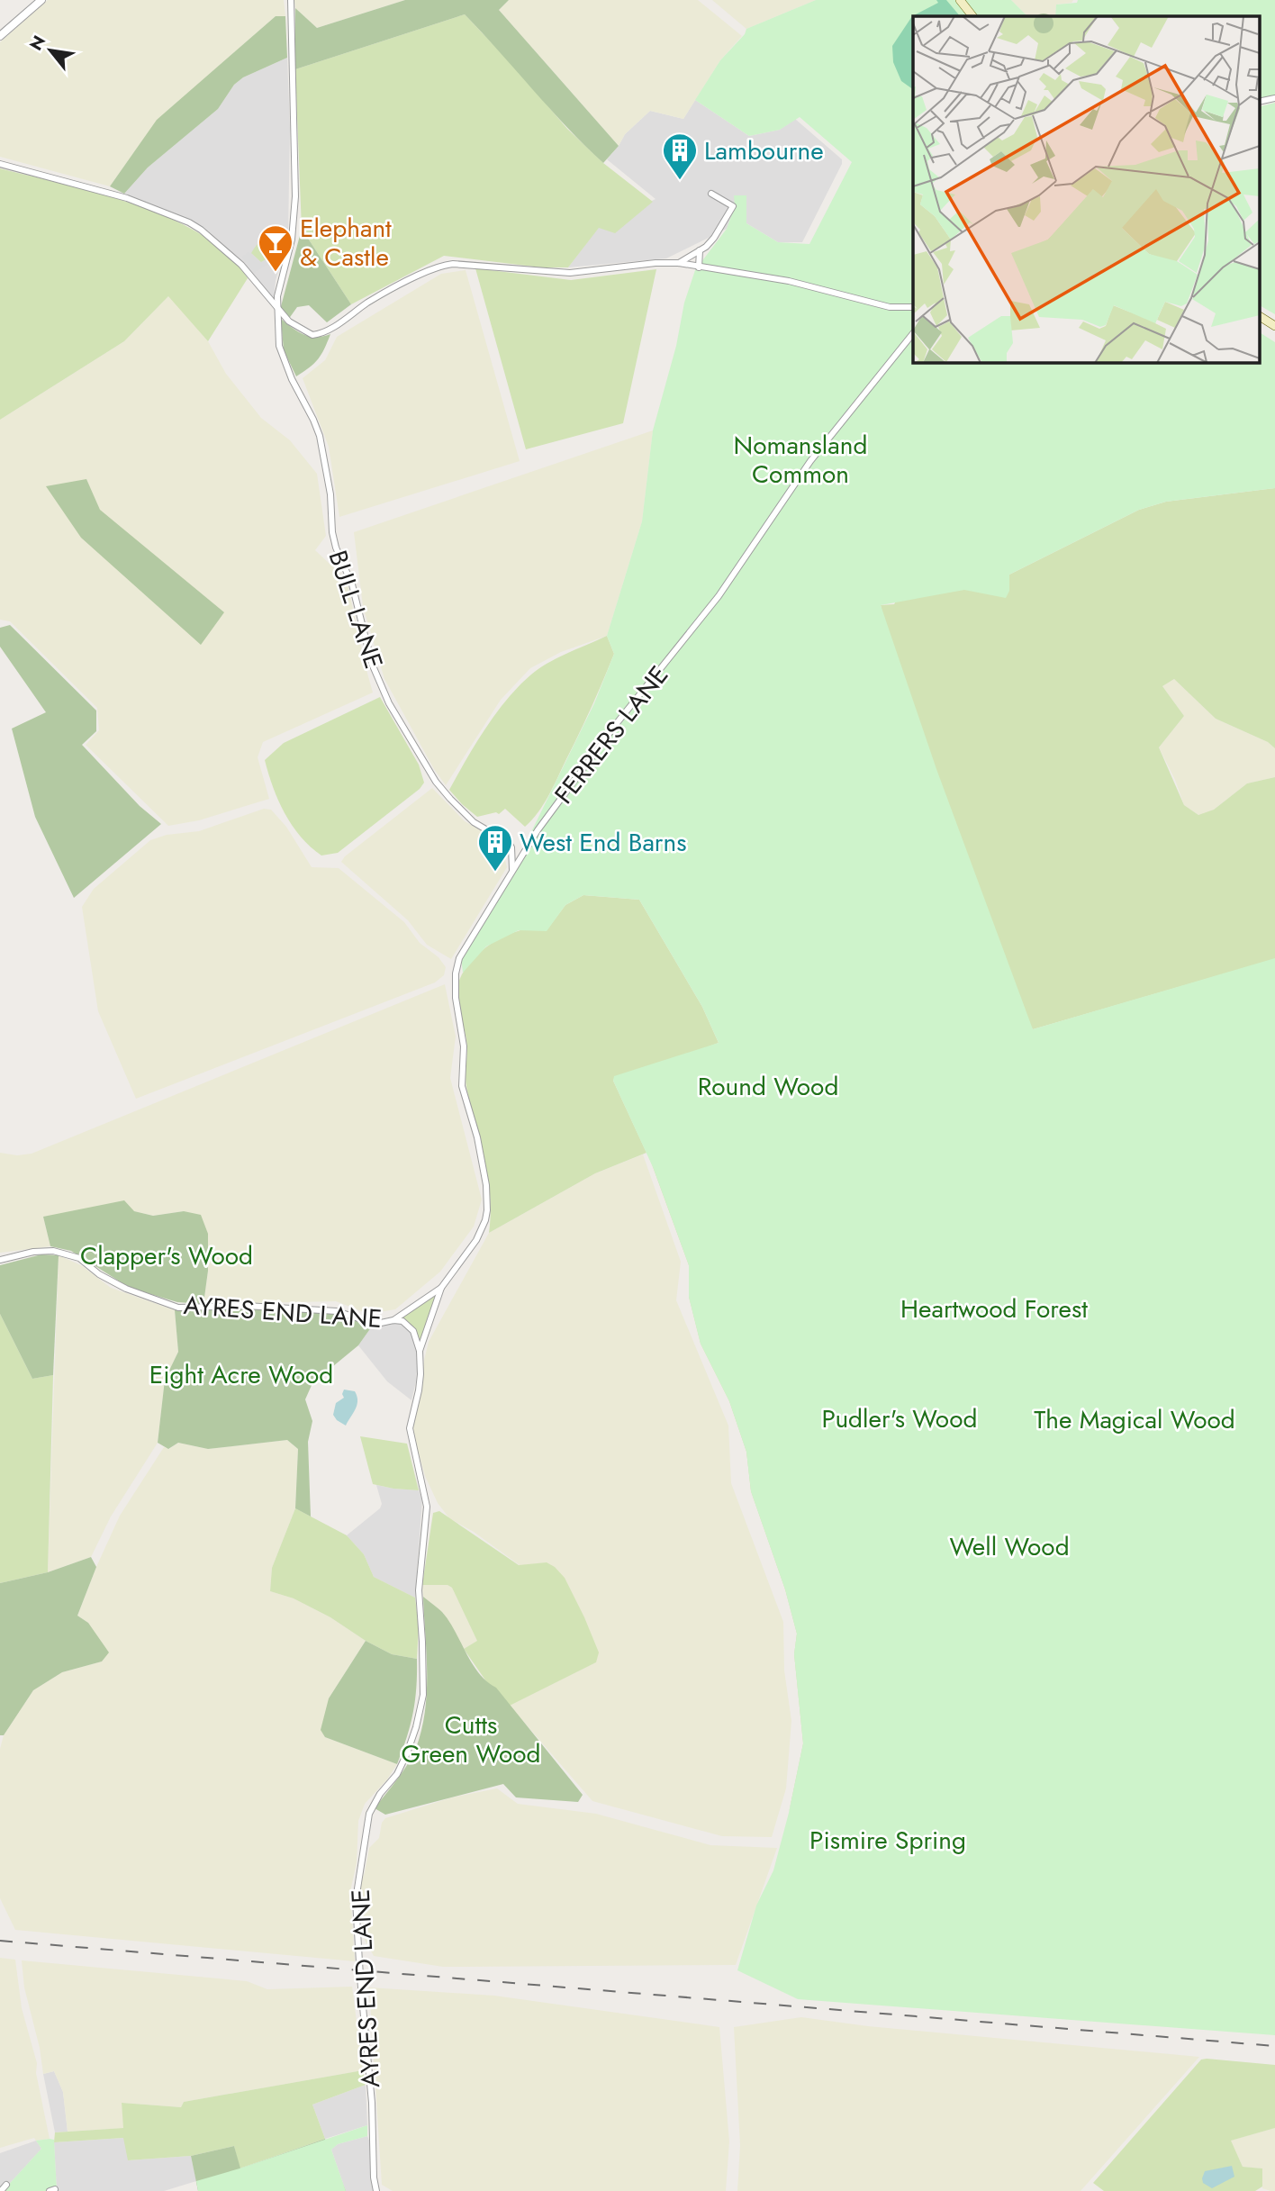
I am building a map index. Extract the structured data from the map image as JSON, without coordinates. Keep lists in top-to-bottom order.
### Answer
{
  "streets": {
    "street": ["BULL LANE", "FERRERS LANE", "AYRES END LANE"]
  },
  "crossings": [
    ["BULL LANE", "FERRERS LANE"],
    ["FERRERS LANE", "AYRES END LANE"]
  ],
  "parks": [
    "Nomansland Common",
    "Round Wood",
    "Clapper's Wood",
    "Heartwood Forest",
    "Eight Acre Wood",
    "Pudler's Wood",
    "The Magical Wood",
    "Well Wood",
    "Cutts Green Wood",
    "Pismire Spring"
  ],
  "places": {
    "building": ["Lambourne", "West End Barns"],
    "bar": ["Elephant & Castle"]
  },
  "north": "top left"
}
